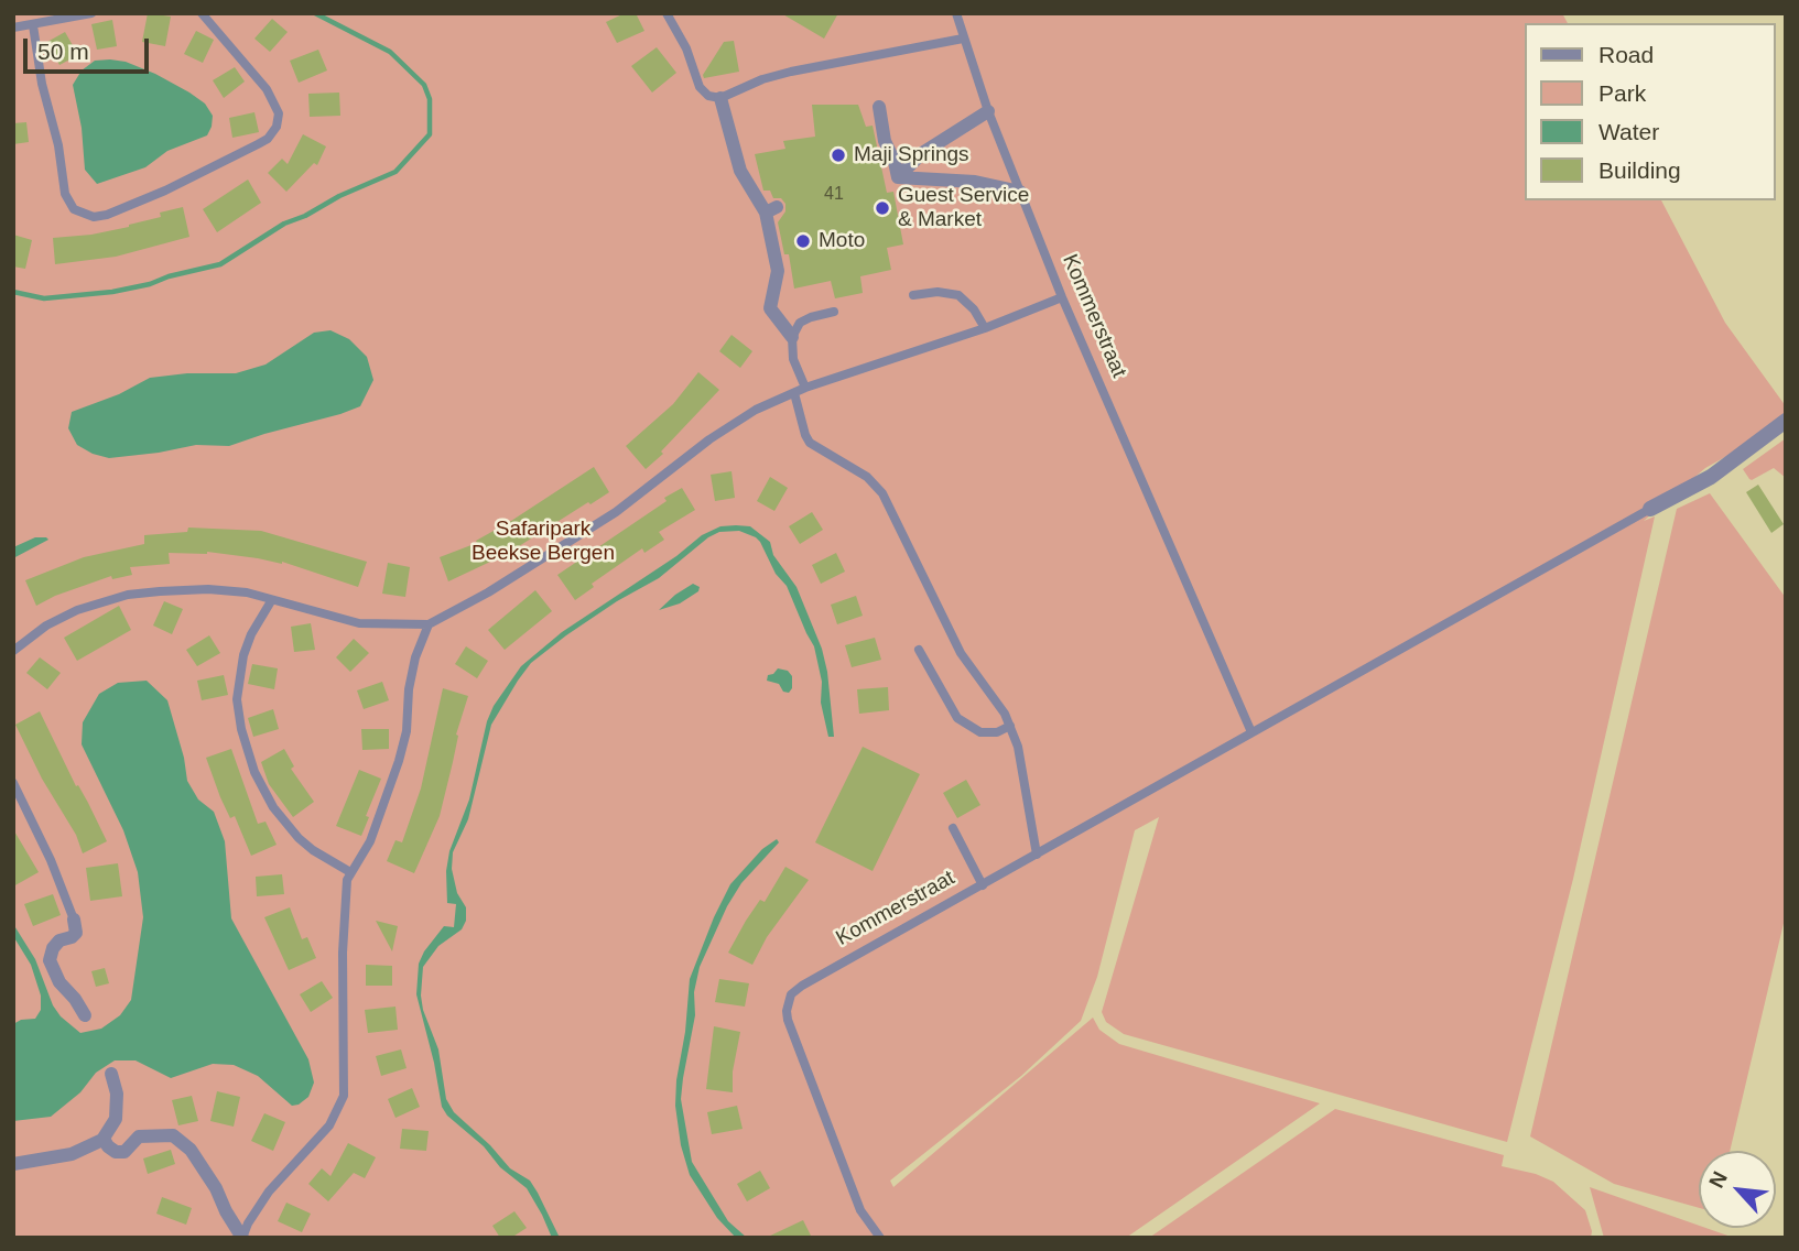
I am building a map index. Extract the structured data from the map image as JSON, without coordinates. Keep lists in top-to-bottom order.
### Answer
{
  "streets": {
    "street": ["Kommerstraat"]
  },
  "parks": ["Safaripark Beekse Bergen"],
  "places": ["Maji Springs", "Guest Service & Market", "Moto"],
  "house_numbers": ["41"],
  "legend": [
    "Road",
    "Park",
    "Water",
    "Building"
  ],
  "scale_bar": "50 m",
  "north": "top left"
}
